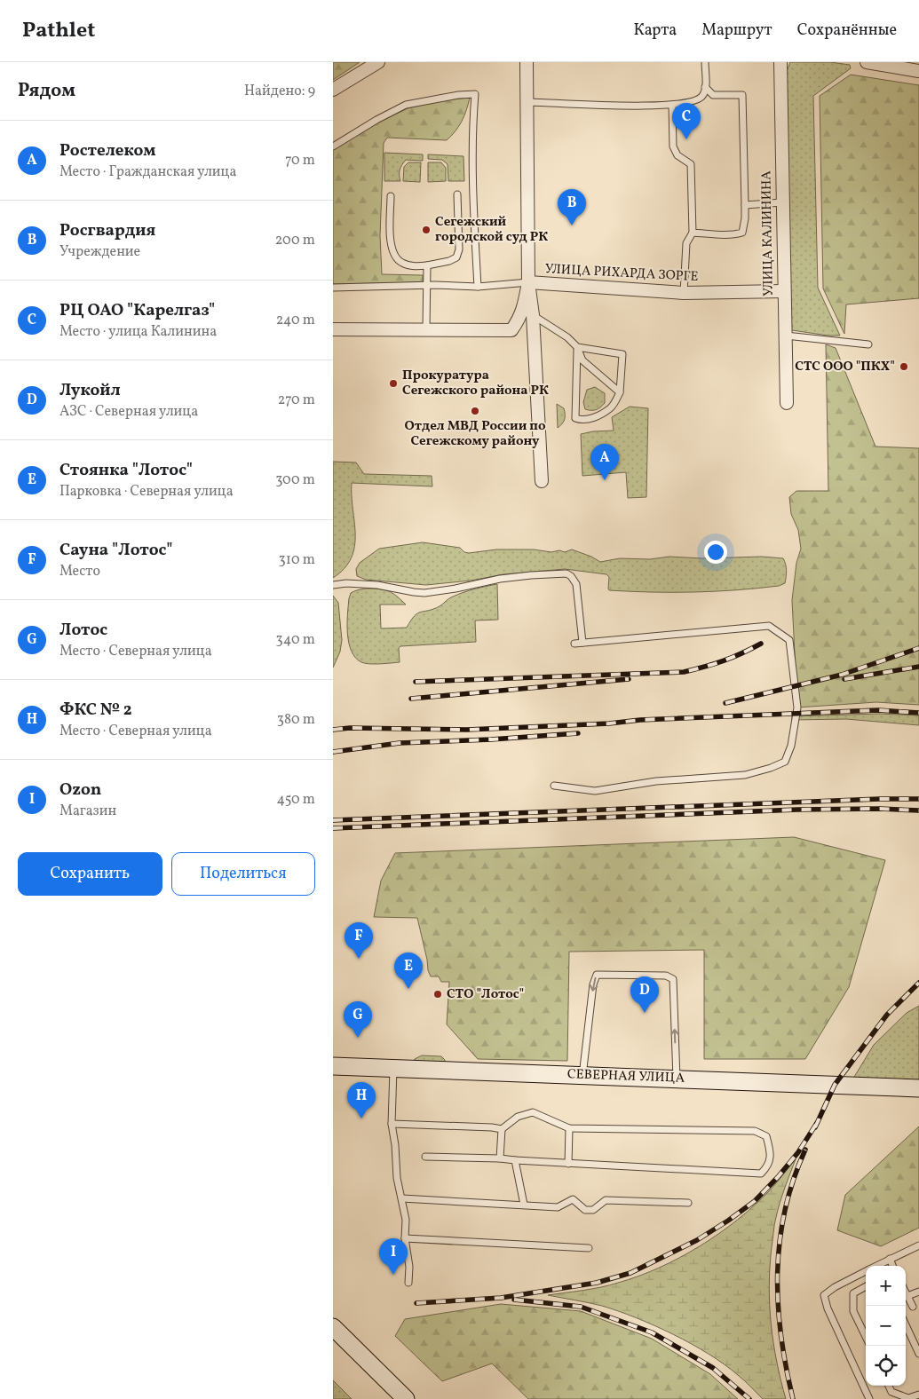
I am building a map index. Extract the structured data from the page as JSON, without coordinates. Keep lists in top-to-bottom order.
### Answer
{
  "streets": {
    "street": ["УЛИЦА КАЛИНИНА", "УЛИЦА РИХАРДА ЗОРГЕ", "СЕВЕРНАЯ УЛИЦА"]
  },
  "crossings": [
    ["УЛИЦА КАЛИНИНА", "УЛИЦА РИХАРДА ЗОРГЕ"]
  ],
  "places": [
    "Сегежский городской суд РК",
    "СТС ООО \"ПКХ\"",
    "Прокуратура Сегежского района РК",
    "Отдел МВД России по Сегежскому району",
    "СТО \"Лотос\""
  ],
  "page": {
    "header": "Pathlet",
    "nav": ["Карта", "Маршрут", "Сохранённые"],
    "heading": ["Рядом", "Найдено: 9"],
    "pins": [
      "C",
      "B",
      "A",
      "F",
      "E",
      "D",
      "G",
      "H",
      "I"
    ],
    "list": [
      {
        "mark": "A",
        "name": "Ростелеком",
        "note": "Место · Гражданская улица",
        "value": "70 m"
      },
      {
        "mark": "B",
        "name": "Росгвардия",
        "note": "Учреждение",
        "value": "200 m"
      },
      {
        "mark": "C",
        "name": "РЦ ОАО \"Карелгаз\"",
        "note": "Место · улица Калинина",
        "value": "240 m"
      },
      {
        "mark": "D",
        "name": "Лукойл",
        "note": "АЗС · Северная улица",
        "value": "270 m"
      },
      {
        "mark": "E",
        "name": "Стоянка \"Лотос\"",
        "note": "Парковка · Северная улица",
        "value": "300 m"
      },
      {
        "mark": "F",
        "name": "Сауна \"Лотос\"",
        "note": "Место",
        "value": "310 m"
      },
      {
        "mark": "G",
        "name": "Лотос",
        "note": "Место · Северная улица",
        "value": "340 m"
      },
      {
        "mark": "H",
        "name": "ФКС № 2",
        "note": "Место · Северная улица",
        "value": "380 m"
      },
      {
        "mark": "I",
        "name": "Ozon",
        "note": "Магазин",
        "value": "450 m"
      }
    ],
    "buttons": ["Сохранить", "Поделиться"],
    "map_buttons": ["+", "−"]
  }
}
